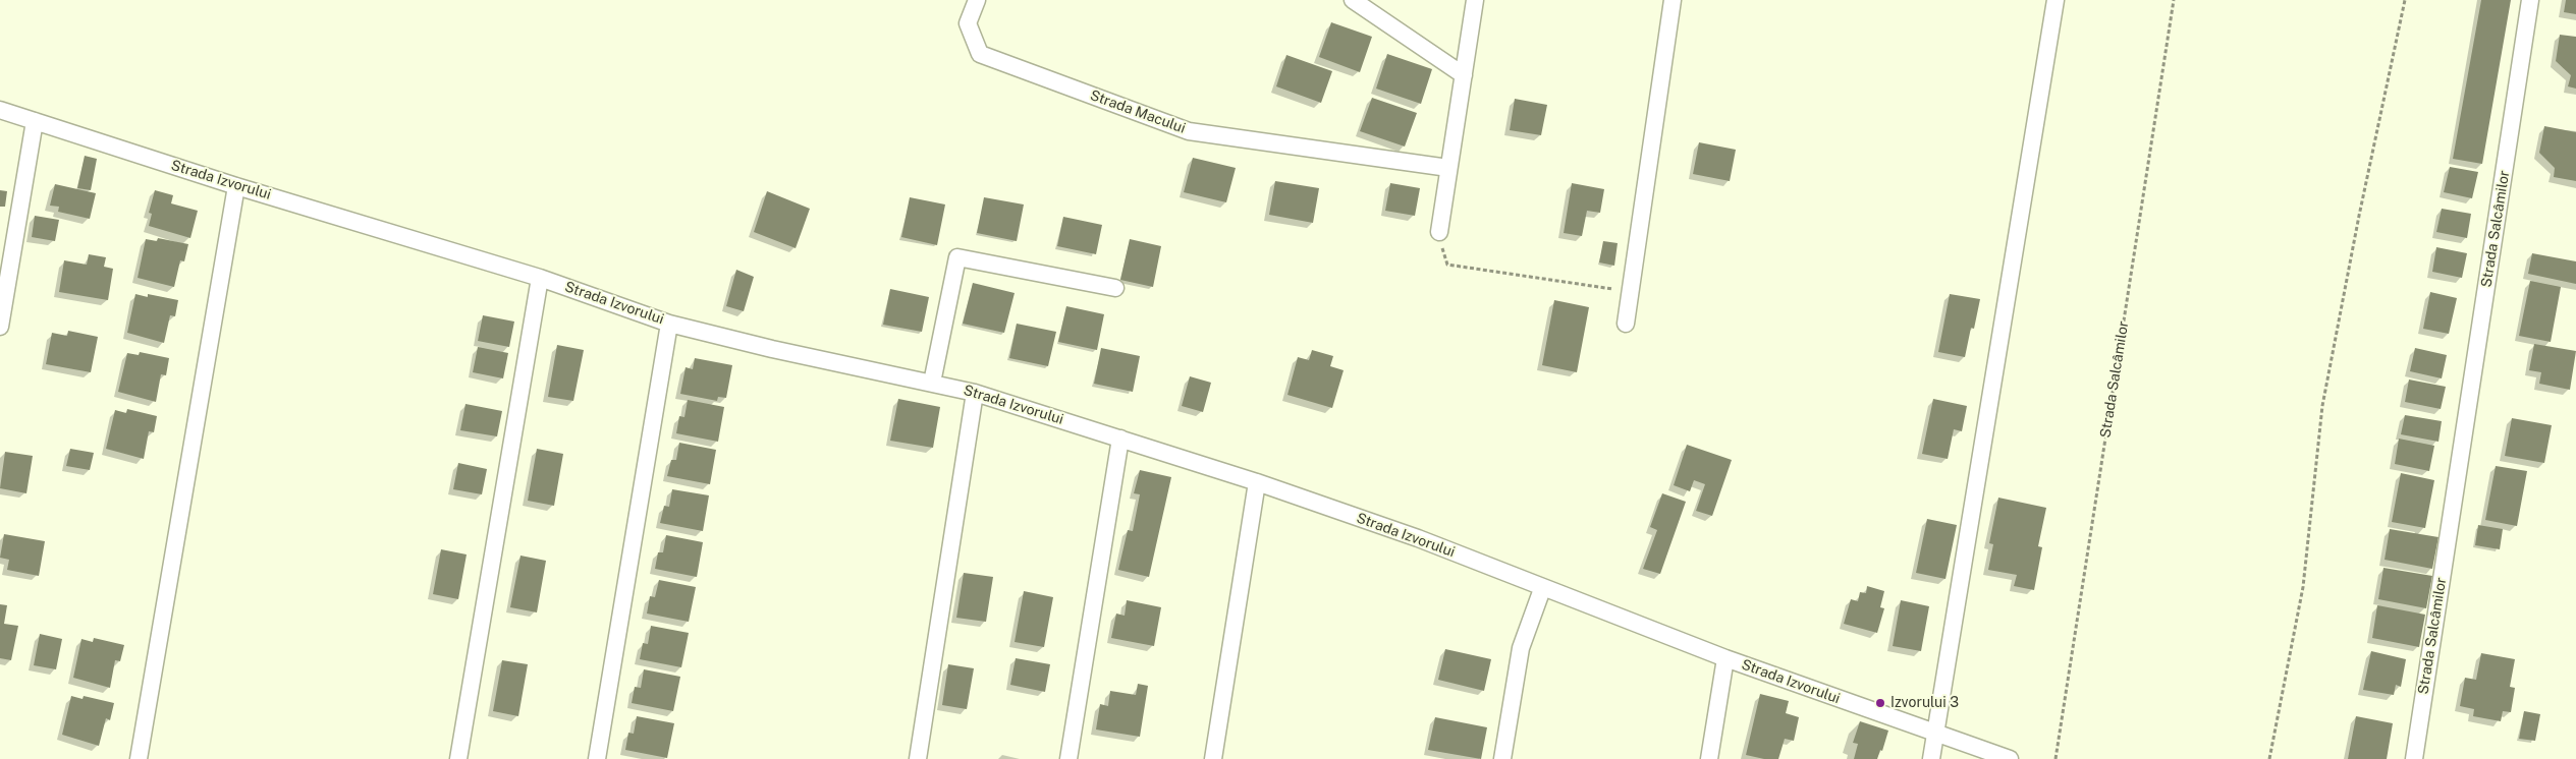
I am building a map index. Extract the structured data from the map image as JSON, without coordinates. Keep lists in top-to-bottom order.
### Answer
{
  "streets": {
    "street": ["Strada Macului", "Strada Izvorului", "Strada Salcâmilor"]
  },
  "places": ["Izvorului 3"]
}
